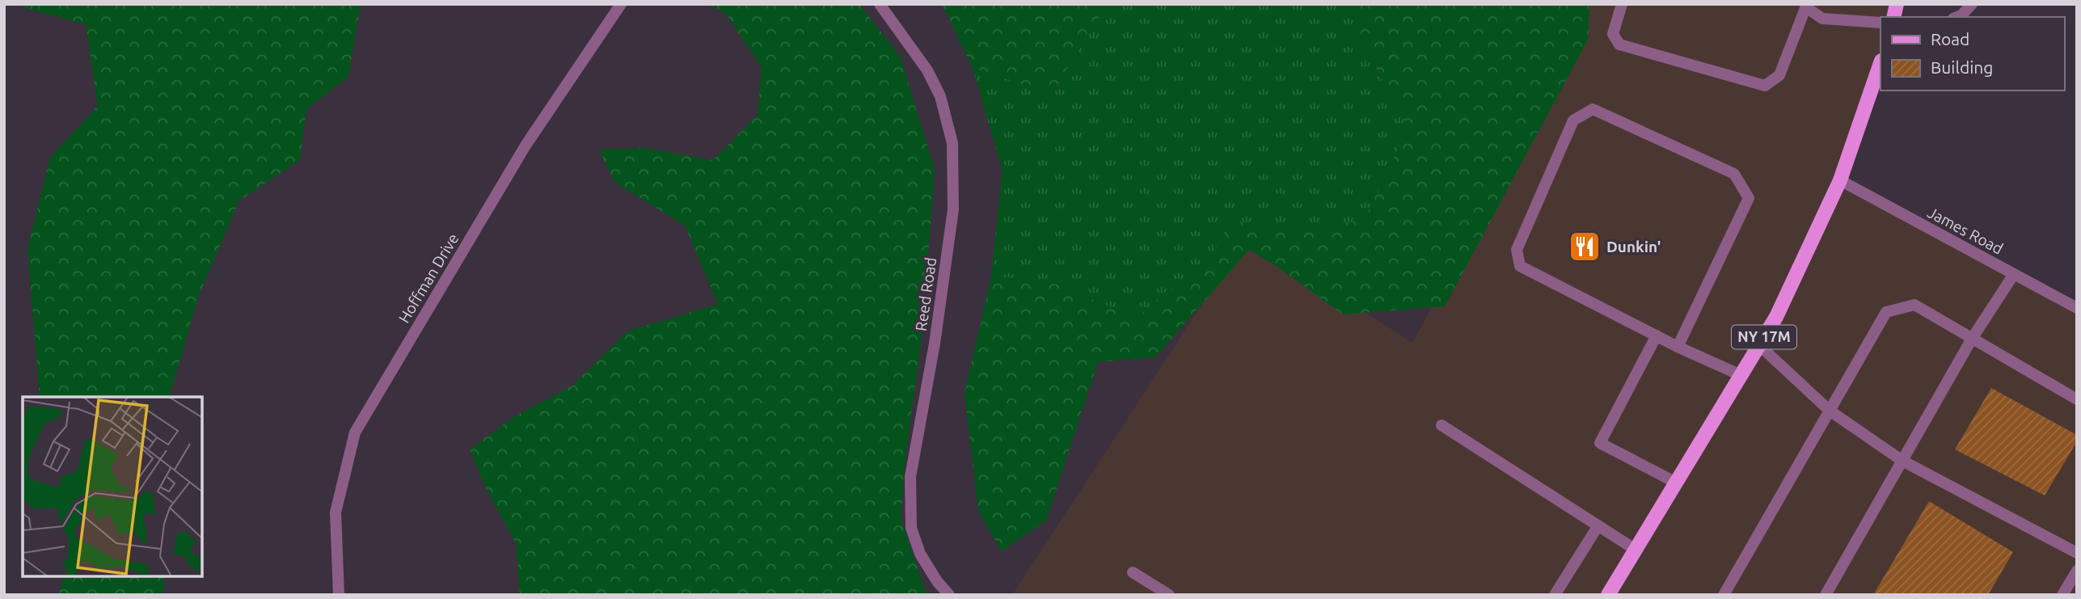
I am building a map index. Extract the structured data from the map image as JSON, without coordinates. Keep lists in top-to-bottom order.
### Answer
{
  "streets": {
    "main road": ["NY 17M"],
    "street": ["James Road", "Hoffman Drive", "Reed Road"]
  },
  "crossings": [
    ["James Road", "NY 17M"]
  ],
  "places": {
    "restaurant": ["Dunkin'"]
  },
  "legend": ["Road", "Building"]
}
